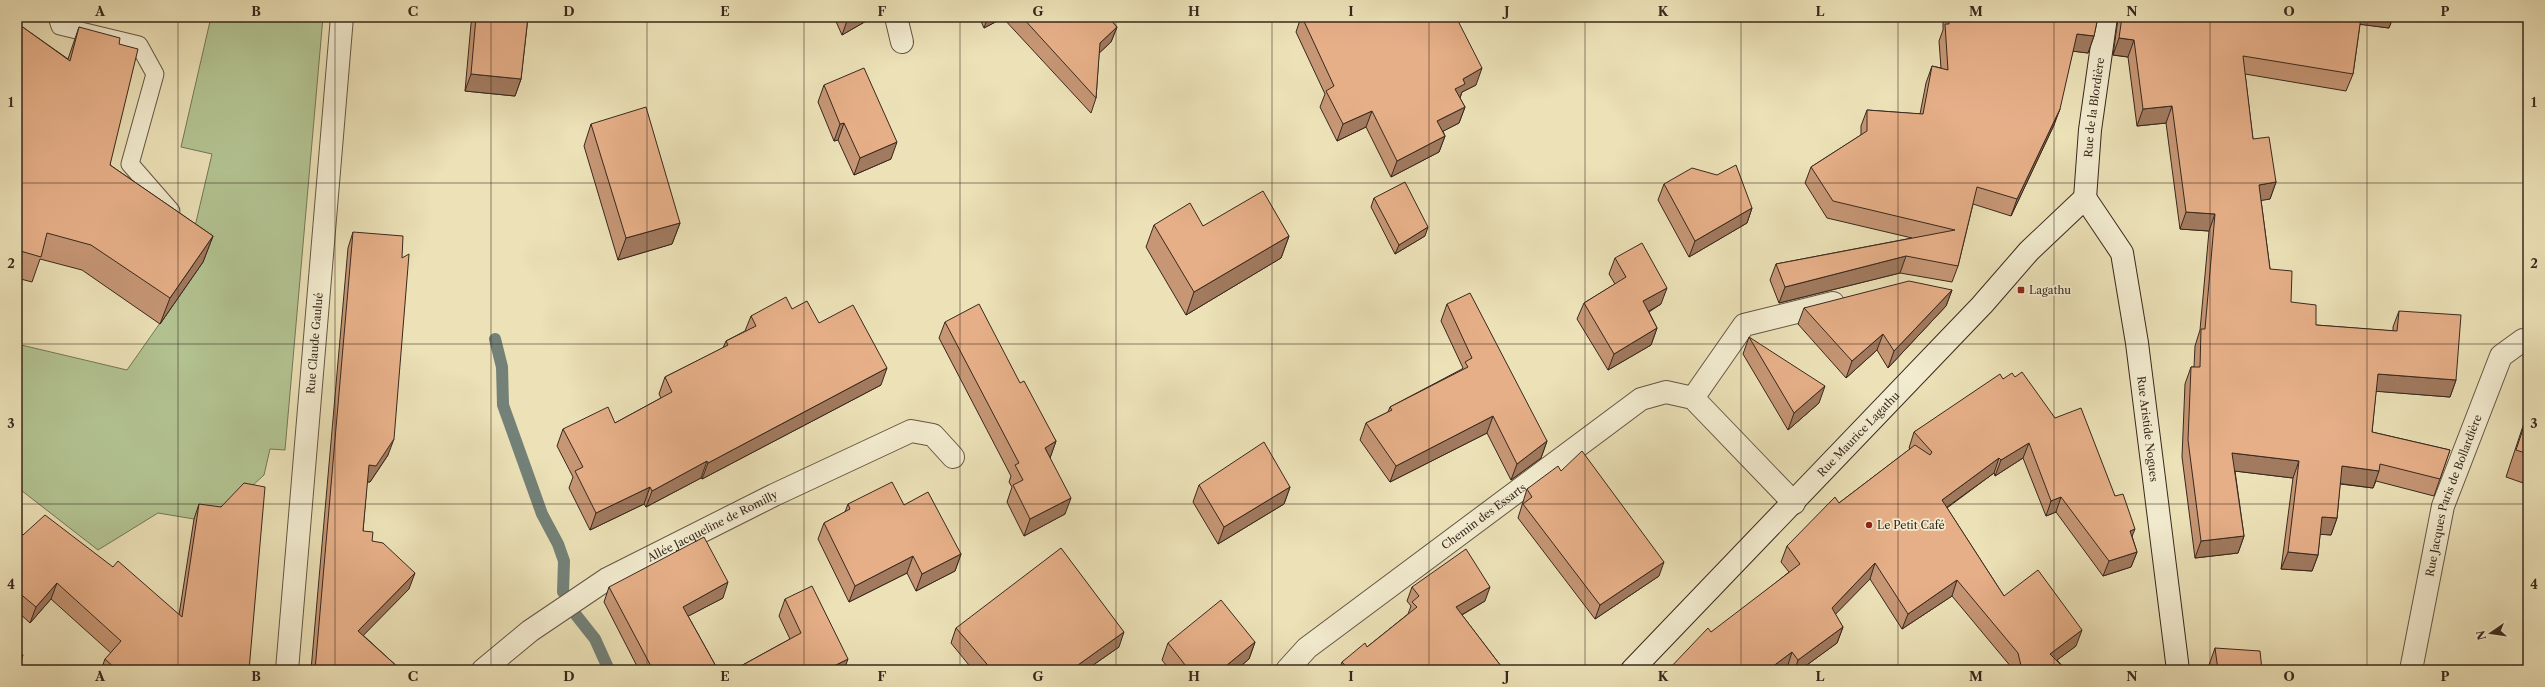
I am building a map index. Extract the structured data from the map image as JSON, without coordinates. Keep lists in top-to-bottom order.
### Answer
{
  "streets": {
    "street": [
      "Rue de la Blordière",
      "Rue Claude Gaulué",
      "Rue Aristide Nogues",
      "Rue Maurice Lagathu",
      "Rue Jacques Paris de Bollardière",
      "Chemin des Essarts",
      "Allée Jacqueline de Romilly"
    ]
  },
  "crossings": [
    ["Rue de la Blordière", "Rue Aristide Nogues"],
    ["Rue de la Blordière", "Rue Maurice Lagathu"],
    ["Rue Aristide Nogues", "Rue Maurice Lagathu"]
  ],
  "places": {
    "transit": ["Lagathu"],
    "other": ["Le Petit Café"]
  },
  "north": "left",
  "grid": {
    "columns": [
      "A",
      "B",
      "C",
      "D",
      "E",
      "F",
      "G",
      "H",
      "I",
      "J",
      "K",
      "L",
      "M",
      "N",
      "O",
      "P"
    ],
    "rows": [
      "1",
      "2",
      "3",
      "4"
    ]
  }
}
